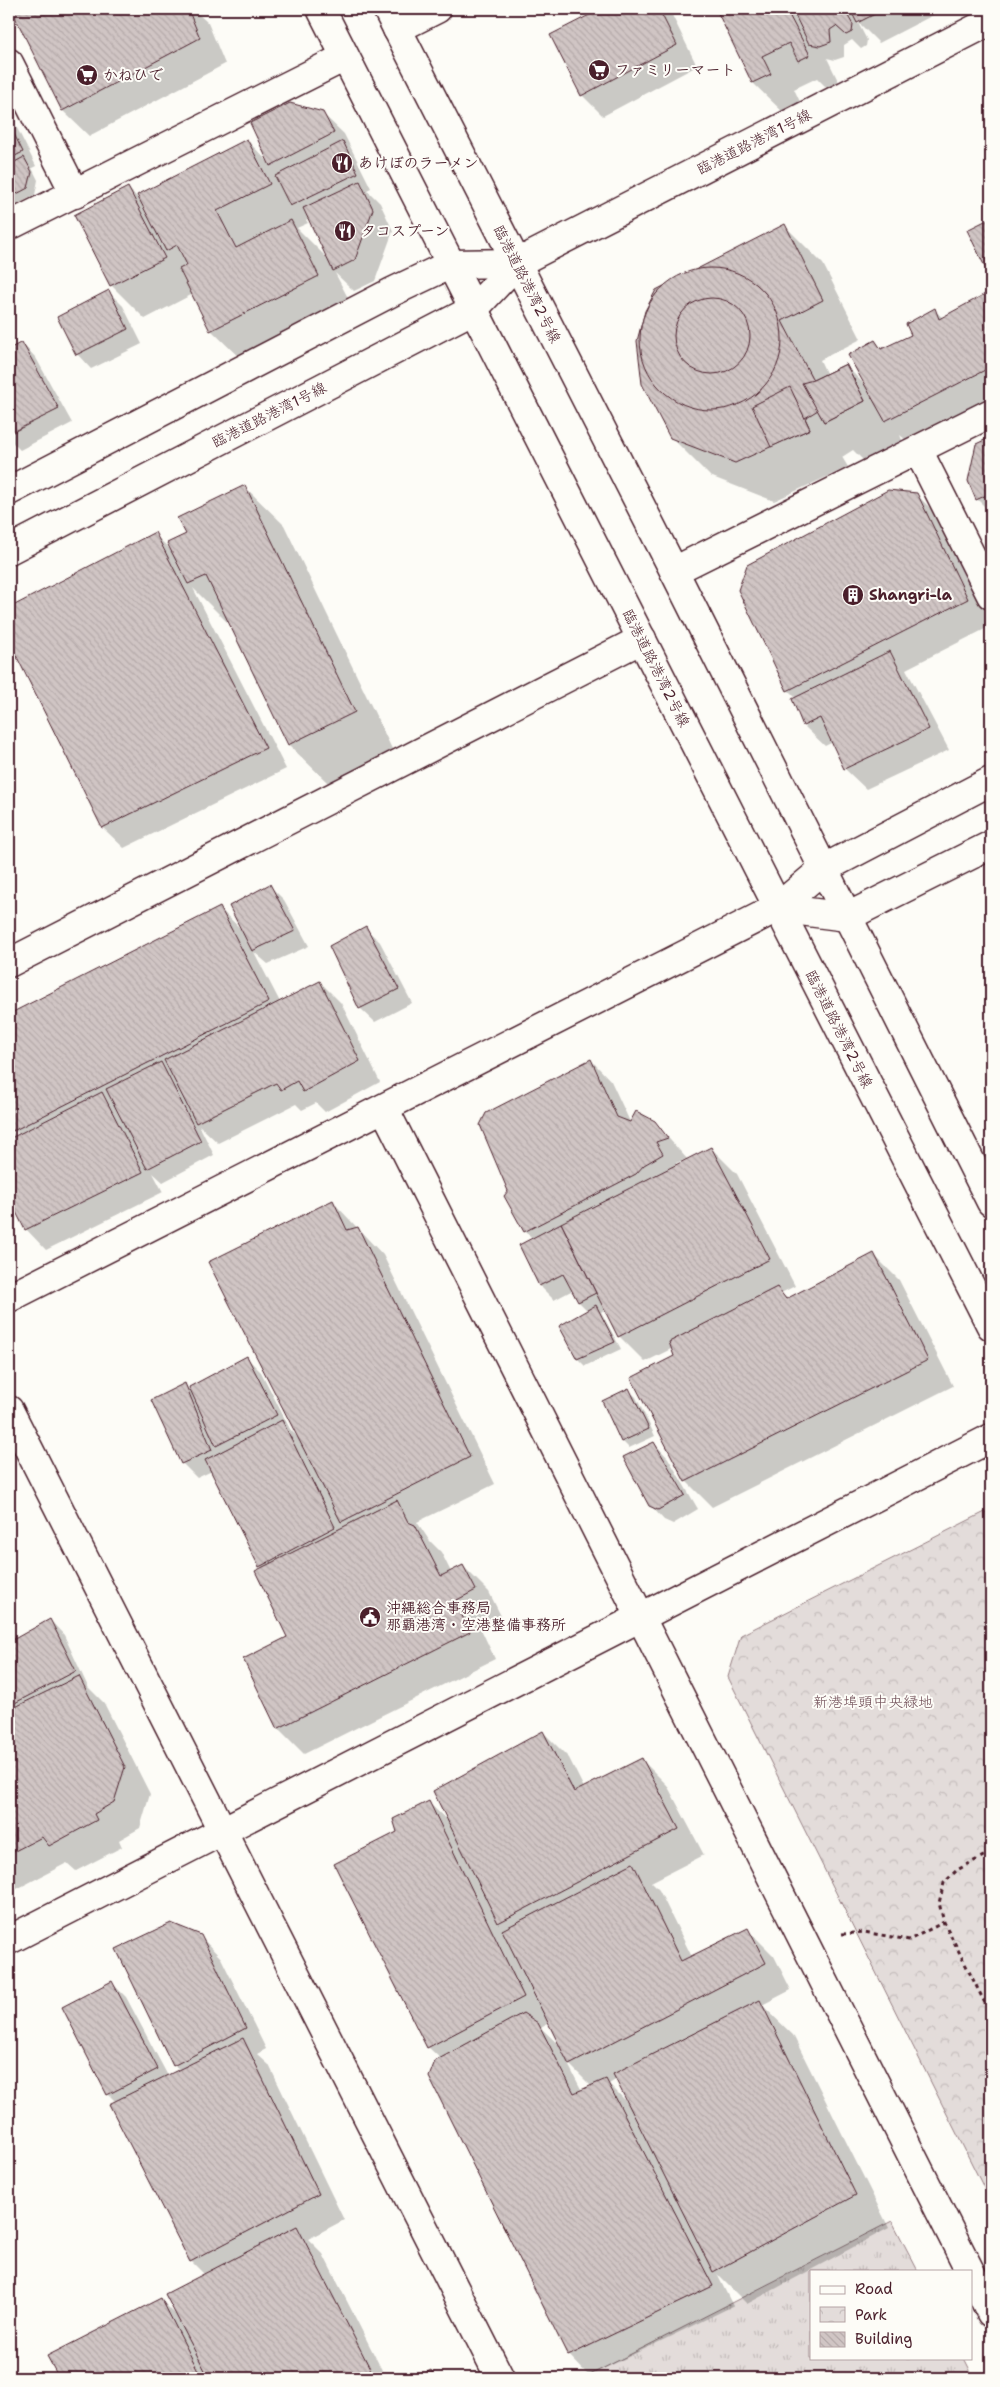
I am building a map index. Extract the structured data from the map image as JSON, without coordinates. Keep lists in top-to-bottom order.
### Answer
{
  "streets": {
    "street": ["臨港道路港湾1号線", "臨港道路港湾2号線"]
  },
  "crossings": [
    ["臨港道路港湾1号線", "臨港道路港湾2号線"]
  ],
  "parks": ["新港埠頭中央緑地"],
  "places": {
    "supermarket": ["ファミリーマート", "かねひで"],
    "restaurant": ["あけぼのラーメン", "タコスプーン"],
    "building": ["Shangri-la"],
    "public building": ["沖縄総合事務局 那覇港湾・空港整備事務所"]
  },
  "legend": ["Road", "Park", "Building"]
}
